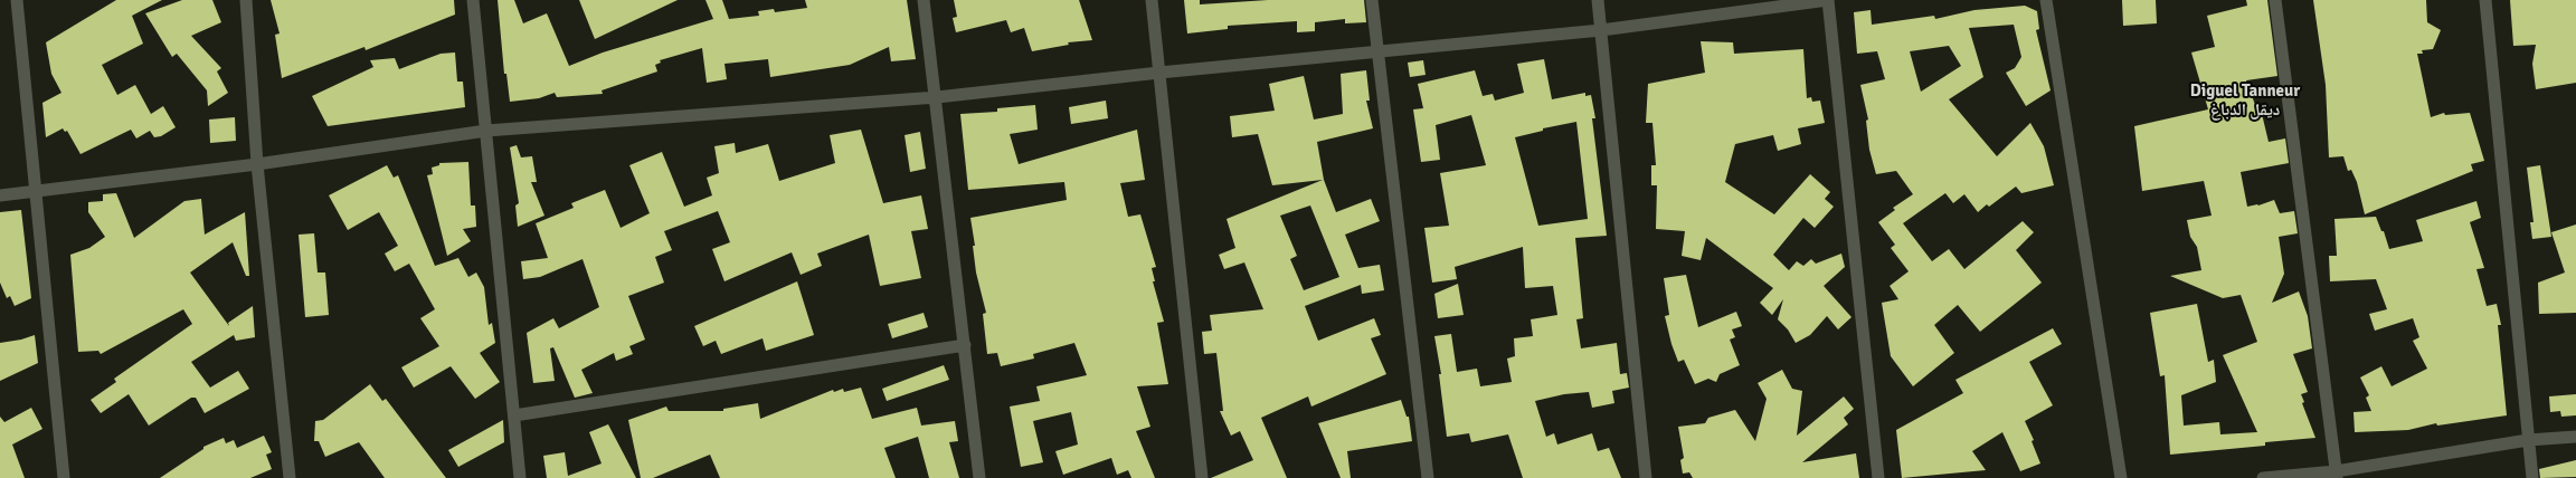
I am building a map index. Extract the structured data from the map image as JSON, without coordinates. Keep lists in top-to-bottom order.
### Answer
{
  "districts": ["Diguel Tanneur ديقل الدباغ"]
}
